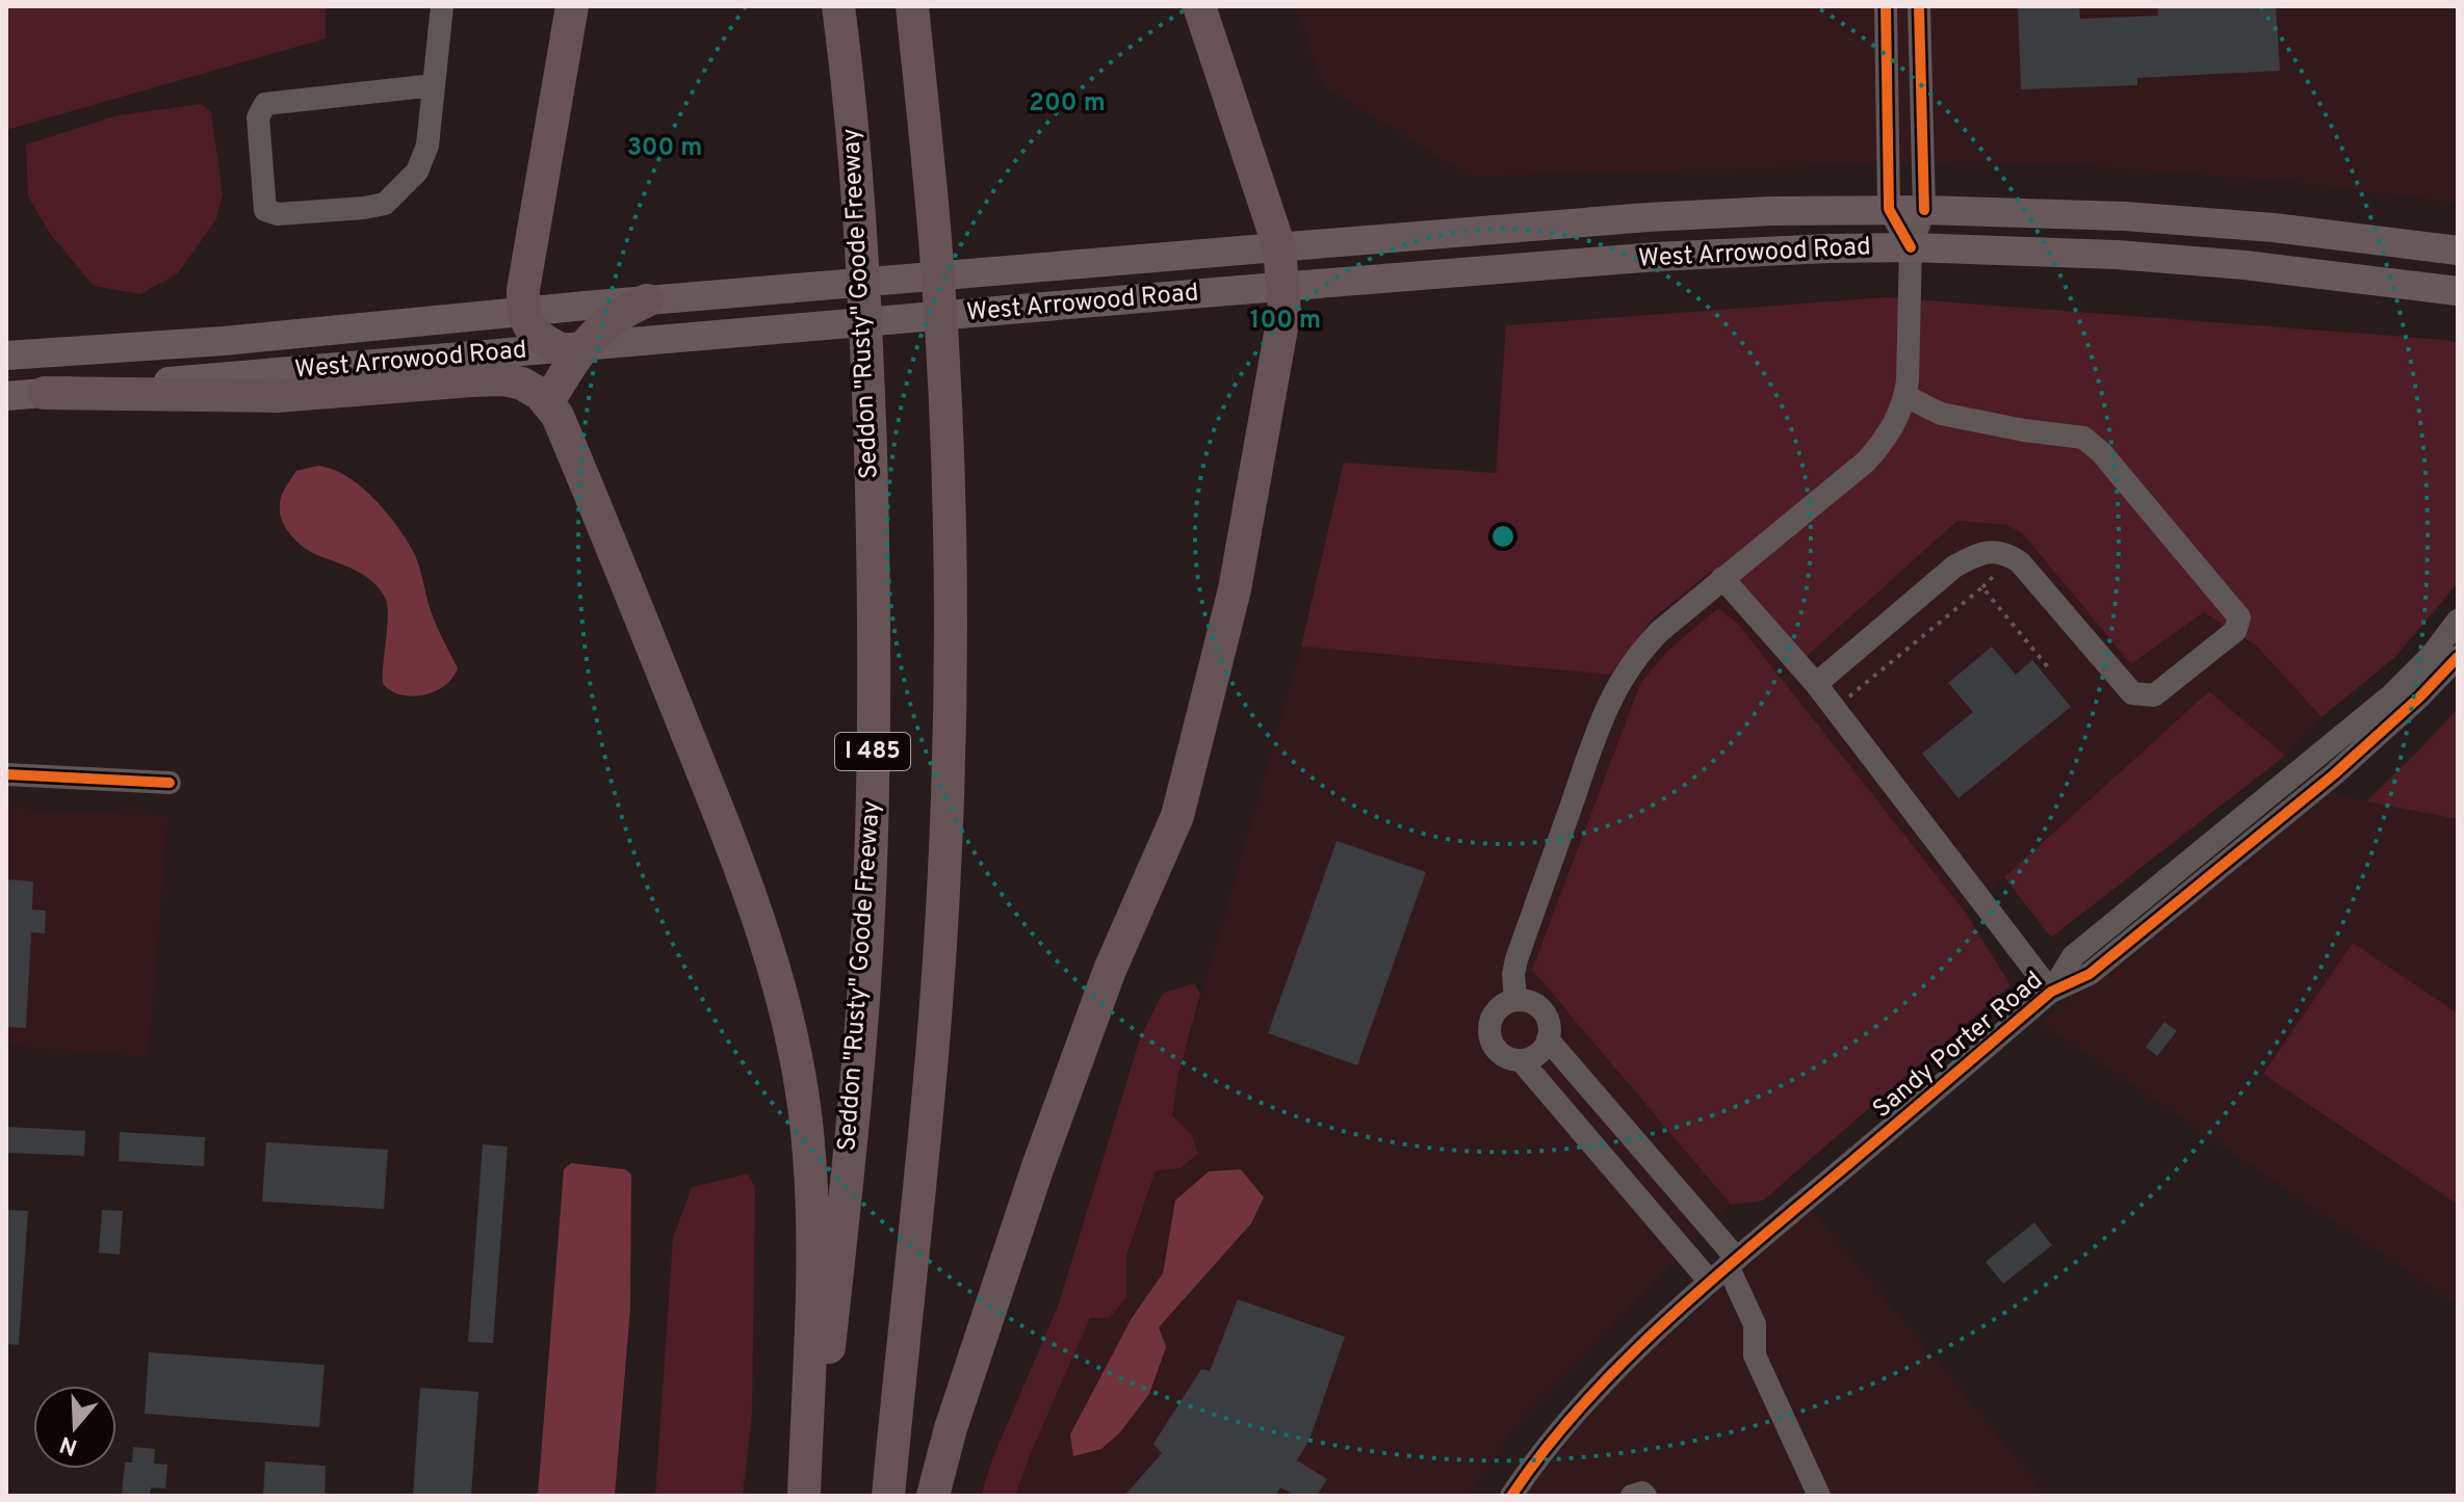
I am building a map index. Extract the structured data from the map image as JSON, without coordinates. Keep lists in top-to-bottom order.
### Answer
{
  "streets": {
    "highway": ["Seddon \"Rusty\" Goode Freeway", "I 485"],
    "main road": ["West Arrowood Road"],
    "street": ["Sandy Porter Road"]
  },
  "north": "bottom",
  "rings": ["200 m", "300 m", "100 m"]
}
